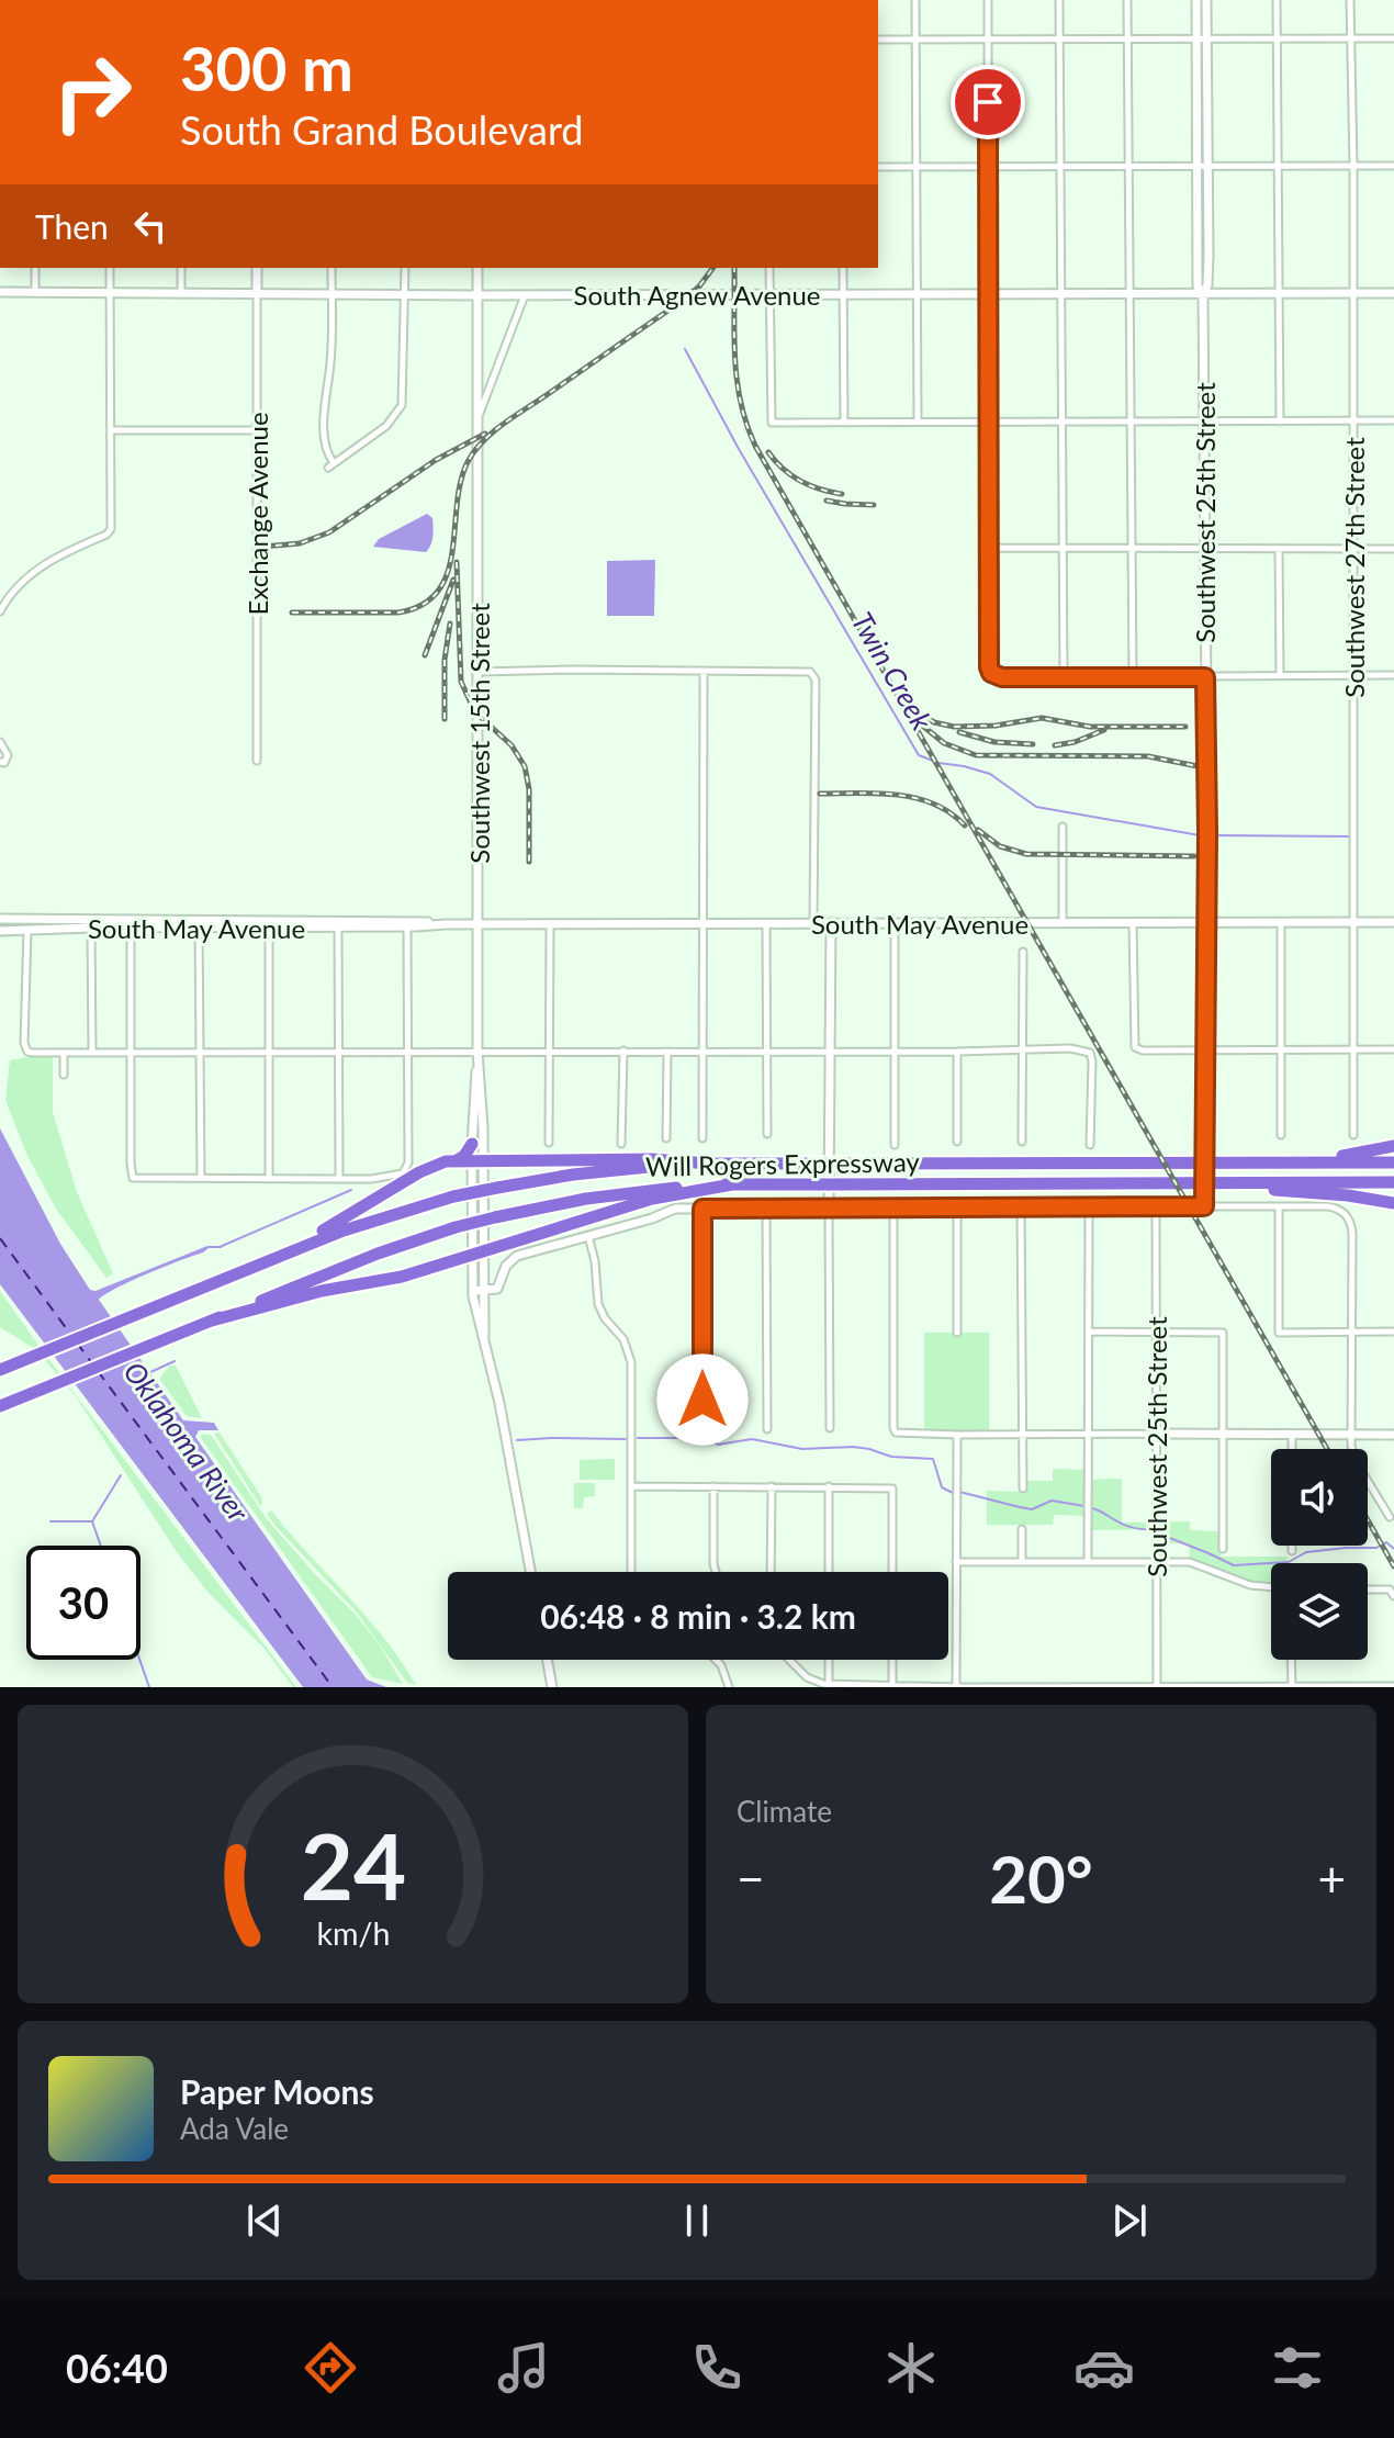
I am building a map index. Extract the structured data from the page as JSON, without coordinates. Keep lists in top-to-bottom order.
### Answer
{
  "streets": {
    "highway": ["Will Rogers Expressway"],
    "main road": [
      "South Agnew Avenue",
      "Southwest 25th Street",
      "Exchange Avenue",
      "Southwest 15th Street",
      "South May Avenue"
    ],
    "street": ["Southwest 27th Street"]
  },
  "crossings": [
    ["South Agnew Avenue", "Southwest 25th Street"],
    ["South Agnew Avenue", "Exchange Avenue"],
    ["South Agnew Avenue", "Southwest 27th Street"],
    ["South Agnew Avenue", "Southwest 15th Street"],
    ["Southwest 25th Street", "South May Avenue"],
    ["Southwest 27th Street", "South May Avenue"],
    ["Southwest 15th Street", "South May Avenue"]
  ],
  "water": ["Twin Creek", "Oklahoma River"],
  "page": {
    "turn": ["300 m", "South Grand Boulevard"],
    "then": "Then",
    "limit": "30",
    "trip": "06:48 · 8 min · 3.2 km",
    "tile": "Climate",
    "heat": ["−", "20°", "+"],
    "song": ["Paper Moons", "Ada Vale"],
    "tabs": "06:40",
    "gauge": ["24", "km/h"]
  }
}
